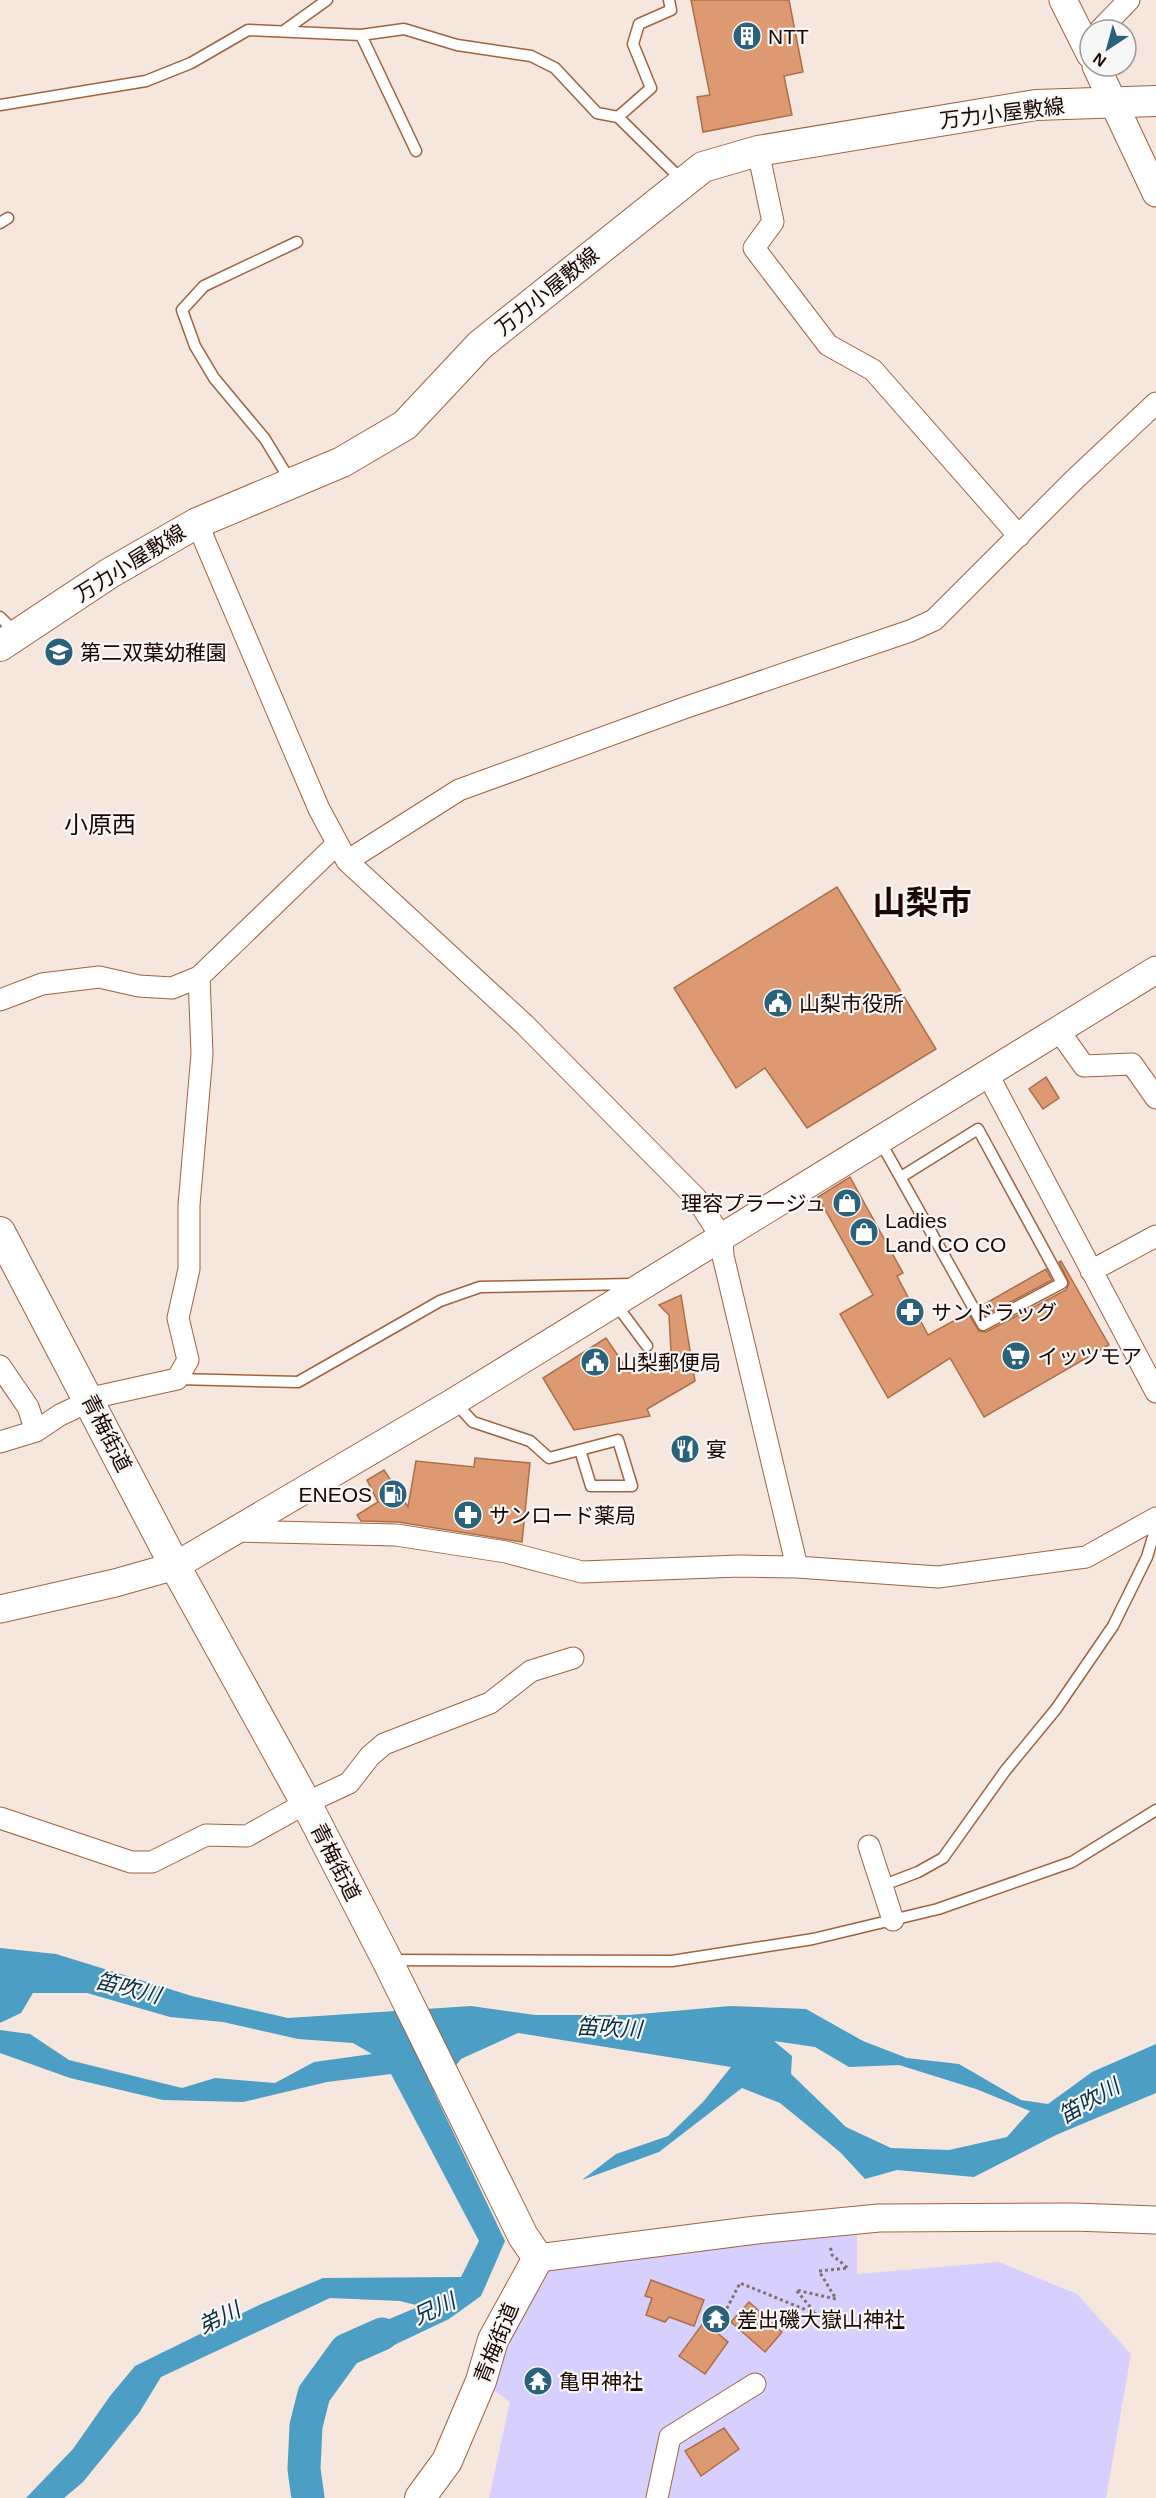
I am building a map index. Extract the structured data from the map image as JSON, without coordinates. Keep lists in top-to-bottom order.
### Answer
{
  "streets": {
    "main road": ["万力小屋敷線", "青梅街道"]
  },
  "districts": ["小原西", "山梨市"],
  "water": ["笛吹川", "兄川", "弟川"],
  "places": {
    "building": ["NTT"],
    "school or university": ["第二双葉幼稚園"],
    "public building": ["山梨市役所", "山梨郵便局"],
    "shop": ["理容プラージュ", "Ladies Land CO CO"],
    "pharmacy": ["サンドラッグ", "サンロード薬局"],
    "supermarket": ["イッツモア"],
    "restaurant": ["宴"],
    "fuel station": ["ENEOS"],
    "temple": ["差出磯大嶽山神社", "亀甲神社"]
  },
  "north": "bottom left"
}
